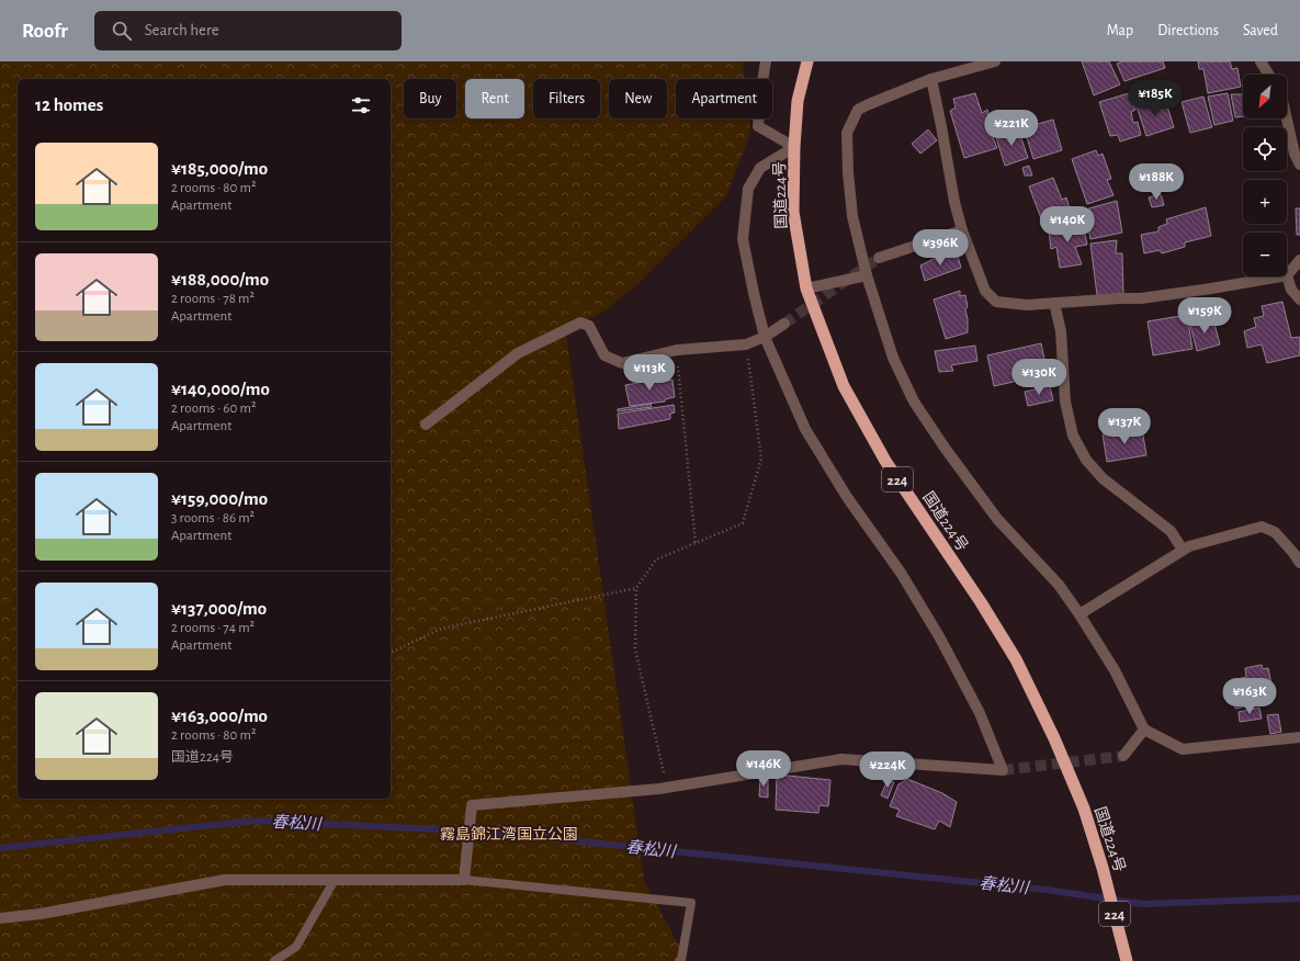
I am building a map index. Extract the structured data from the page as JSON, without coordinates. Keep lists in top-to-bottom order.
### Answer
{
  "streets": {
    "highway": ["国道224号", "224"]
  },
  "water": ["春松川"],
  "parks": ["霧島錦江湾国立公園"],
  "north": "bottom left",
  "page": {
    "header": "Roofr",
    "search": "Search here",
    "nav": ["Map", "Directions", "Saved"],
    "map_buttons": ["+", "−"],
    "chip": [
      "Buy",
      "Rent",
      "Filters",
      "New",
      "Apartment"
    ],
    "heading": "12 homes",
    "price": [
      "¥185K",
      "¥221K",
      "¥188K",
      "¥140K",
      "¥396K",
      "¥159K",
      "¥113K",
      "¥130K",
      "¥137K",
      "¥163K",
      "¥146K",
      "¥224K"
    ],
    "list": [
      {
        "name": "¥185,000/mo",
        "note": "2 rooms · 80 m² · Apartment"
      },
      {
        "name": "¥188,000/mo",
        "note": "2 rooms · 78 m² · Apartment"
      },
      {
        "name": "¥140,000/mo",
        "note": "2 rooms · 60 m² · Apartment"
      },
      {
        "name": "¥159,000/mo",
        "note": "3 rooms · 86 m² · Apartment"
      },
      {
        "name": "¥137,000/mo",
        "note": "2 rooms · 74 m² · Apartment"
      },
      {
        "name": "¥163,000/mo",
        "note": "2 rooms · 80 m² · 国道224号"
      }
    ]
  }
}
